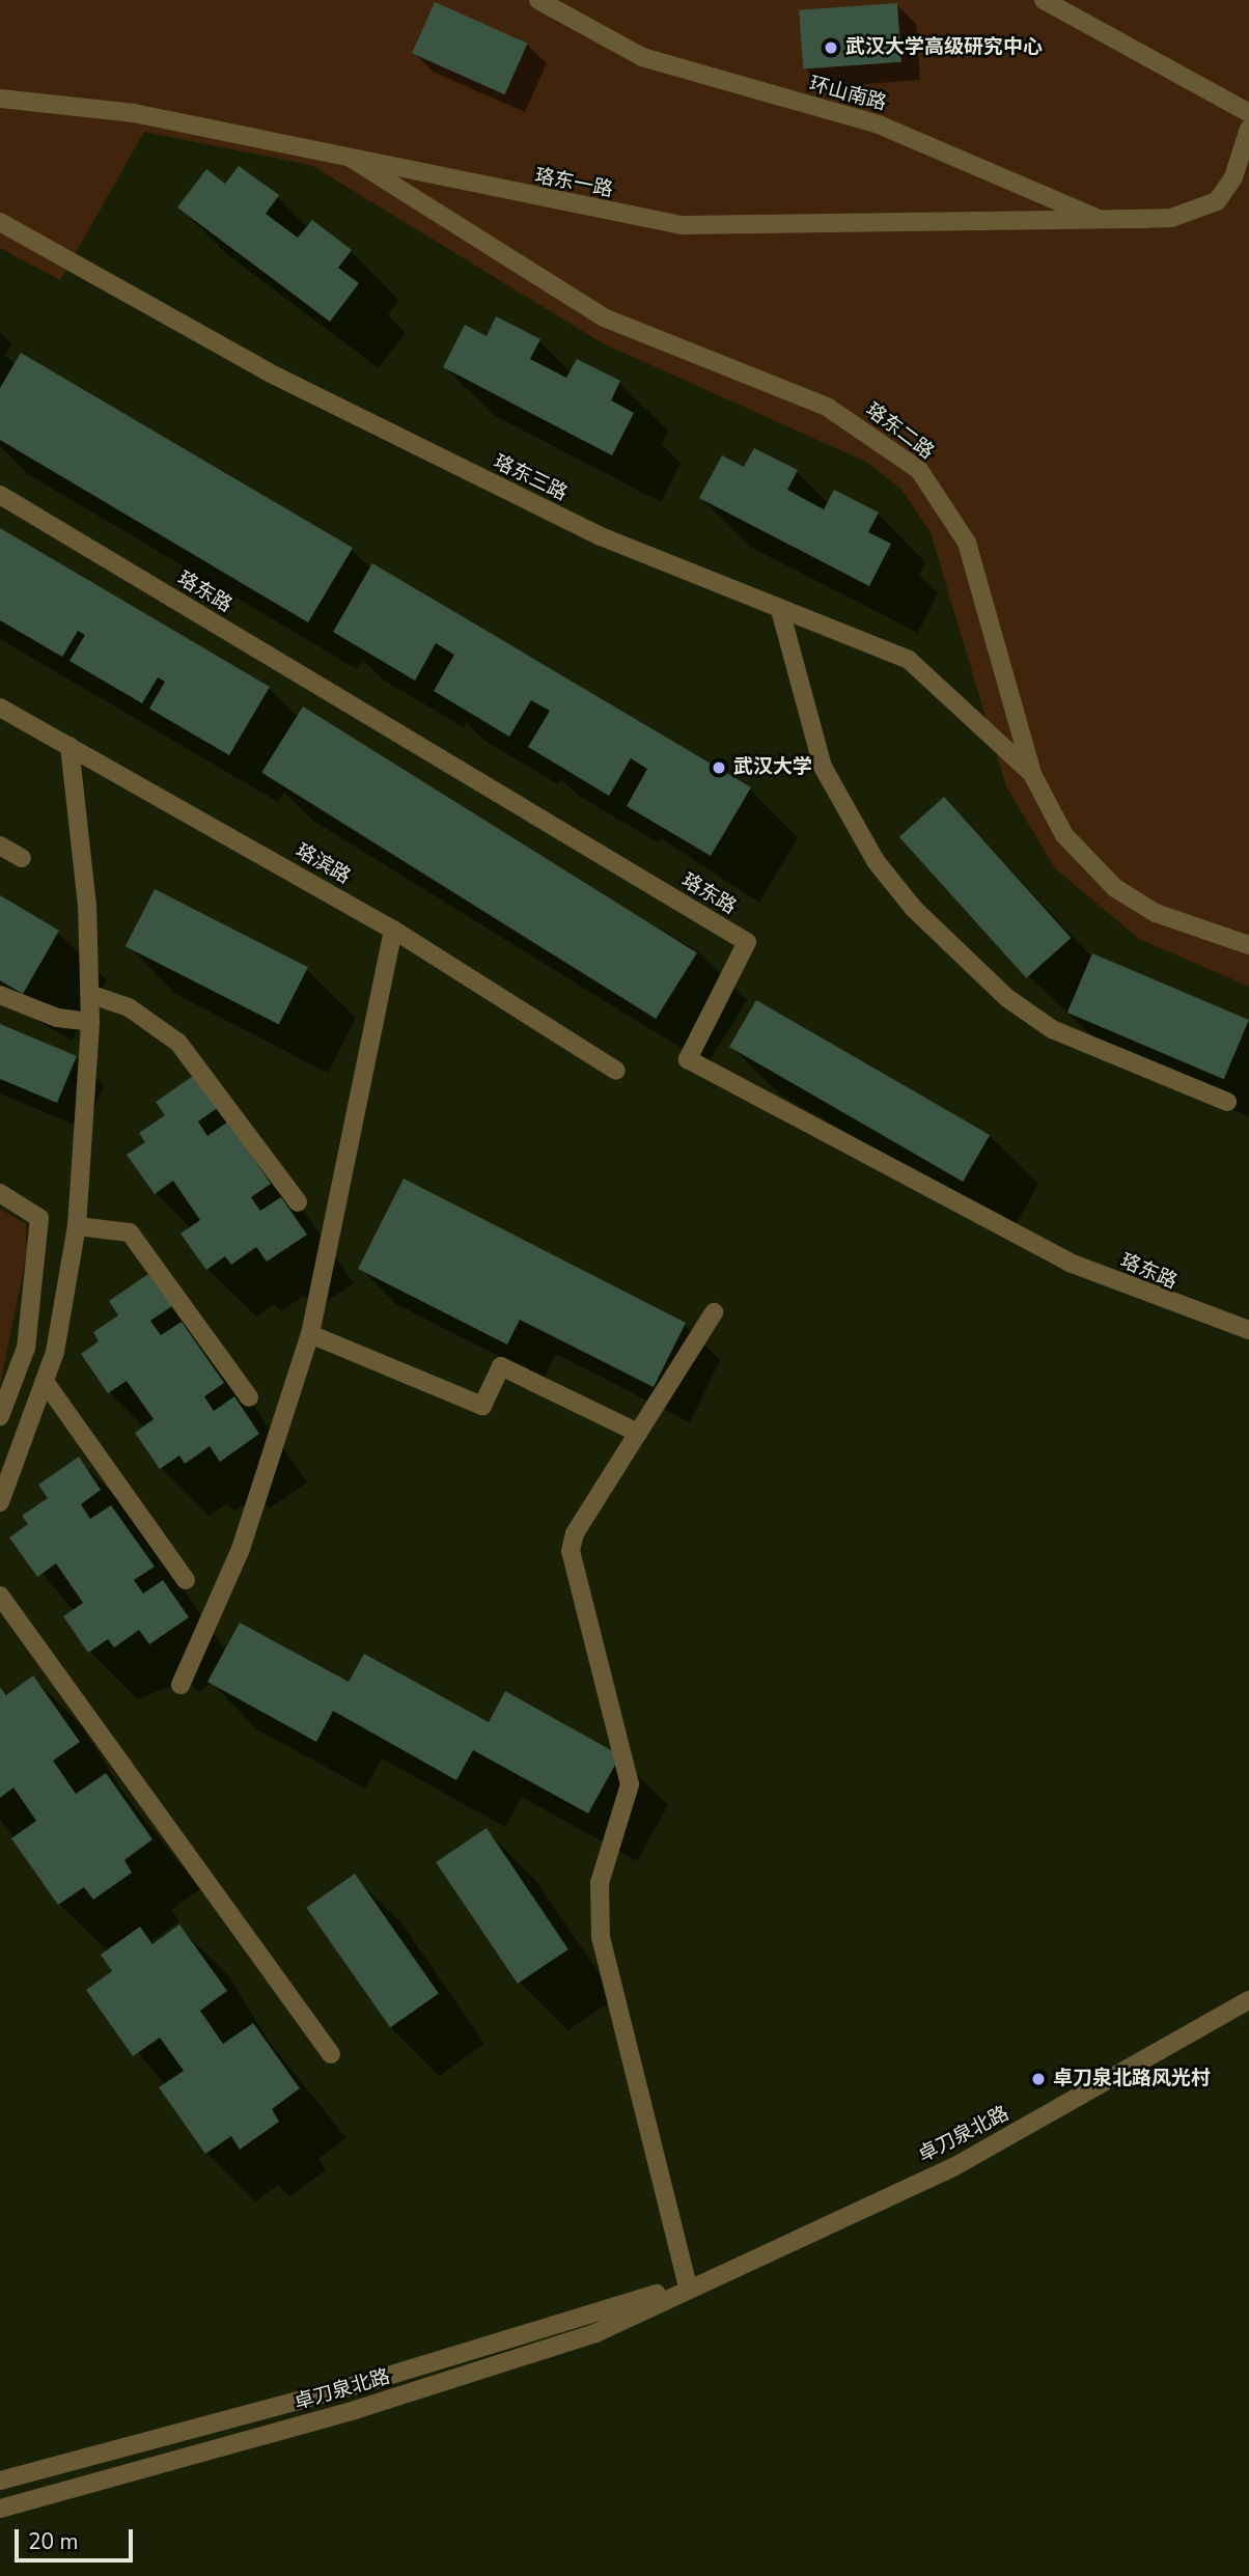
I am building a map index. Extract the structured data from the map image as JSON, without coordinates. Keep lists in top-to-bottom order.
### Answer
{
  "streets": {
    "street": [
      "环山南路",
      "珞东一路",
      "珞东二路",
      "珞东三路",
      "珞东路",
      "珞滨路",
      "卓刀泉北路"
    ]
  },
  "crossings": [
    ["环山南路", "珞东一路"],
    ["珞东一路", "珞东二路"],
    ["珞东二路", "珞东三路"]
  ],
  "places": ["武汉大学高级研究中心", "武汉大学", "卓刀泉北路风光村"],
  "scale_bar": "20 m"
}
